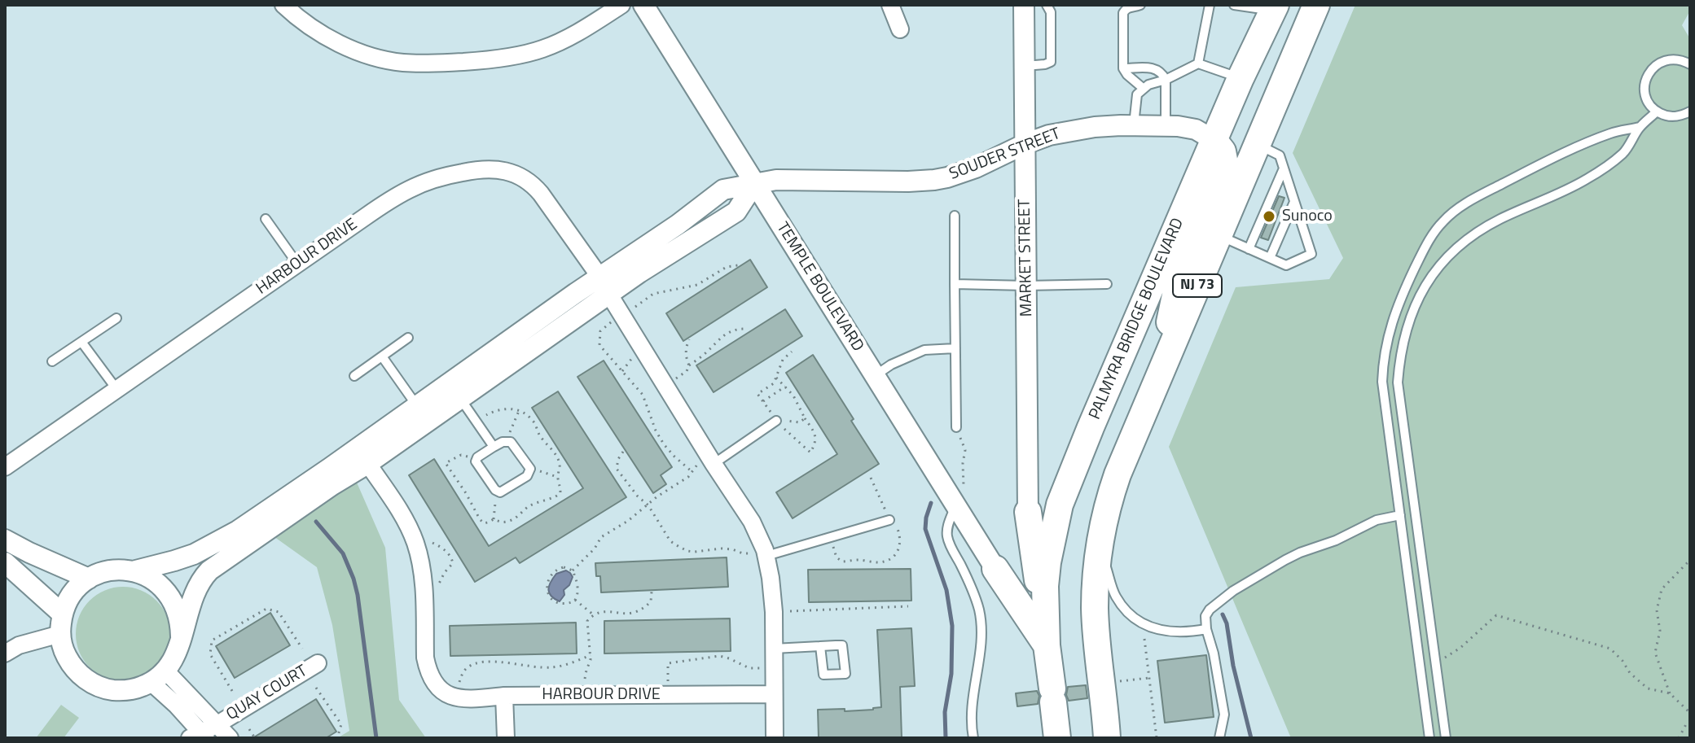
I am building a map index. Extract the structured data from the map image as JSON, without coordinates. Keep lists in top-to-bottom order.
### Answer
{
  "streets": {
    "highway": ["NJ 73", "PALMYRA BRIDGE BOULEVARD"],
    "street": [
      "SOUDER STREET",
      "HARBOUR DRIVE",
      "MARKET STREET",
      "TEMPLE BOULEVARD",
      "QUAY COURT"
    ]
  },
  "crossings": [
    ["SOUDER STREET", "MARKET STREET"],
    ["SOUDER STREET", "TEMPLE BOULEVARD"],
    ["SOUDER STREET", "PALMYRA BRIDGE BOULEVARD"],
    ["NJ 73", "PALMYRA BRIDGE BOULEVARD"]
  ],
  "places": ["Sunoco"]
}
